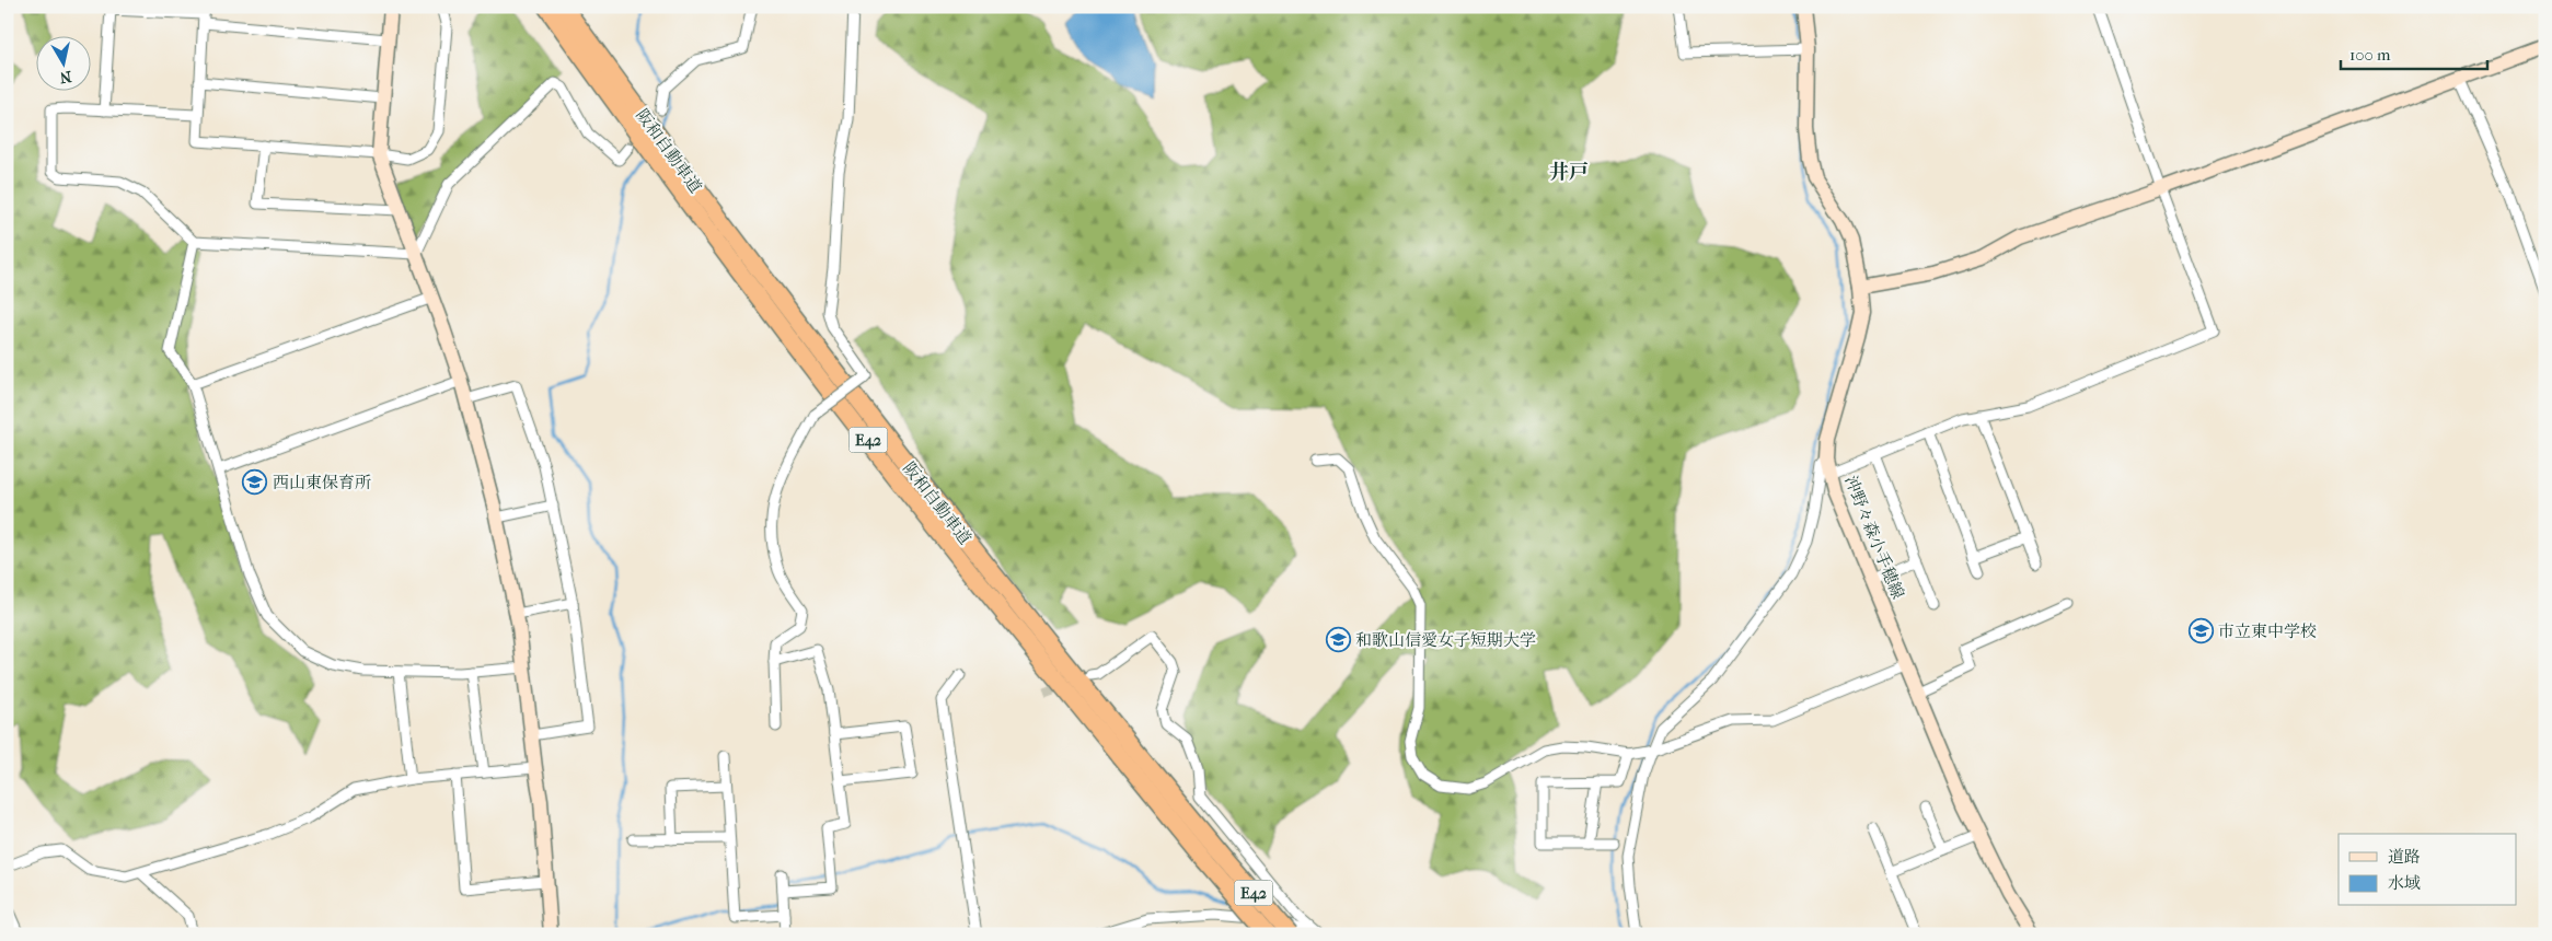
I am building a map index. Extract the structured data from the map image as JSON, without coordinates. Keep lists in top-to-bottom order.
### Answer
{
  "streets": {
    "highway": ["阪和自動車道", "E42"],
    "street": ["沖野々森小手穂線"]
  },
  "districts": ["井戸"],
  "places": {
    "school or university": ["西山東保育所", "市立東中学校", "和歌山信愛女子短期大学"]
  },
  "legend": ["道路", "水域"],
  "scale_bar": "100 m",
  "north": "bottom"
}
